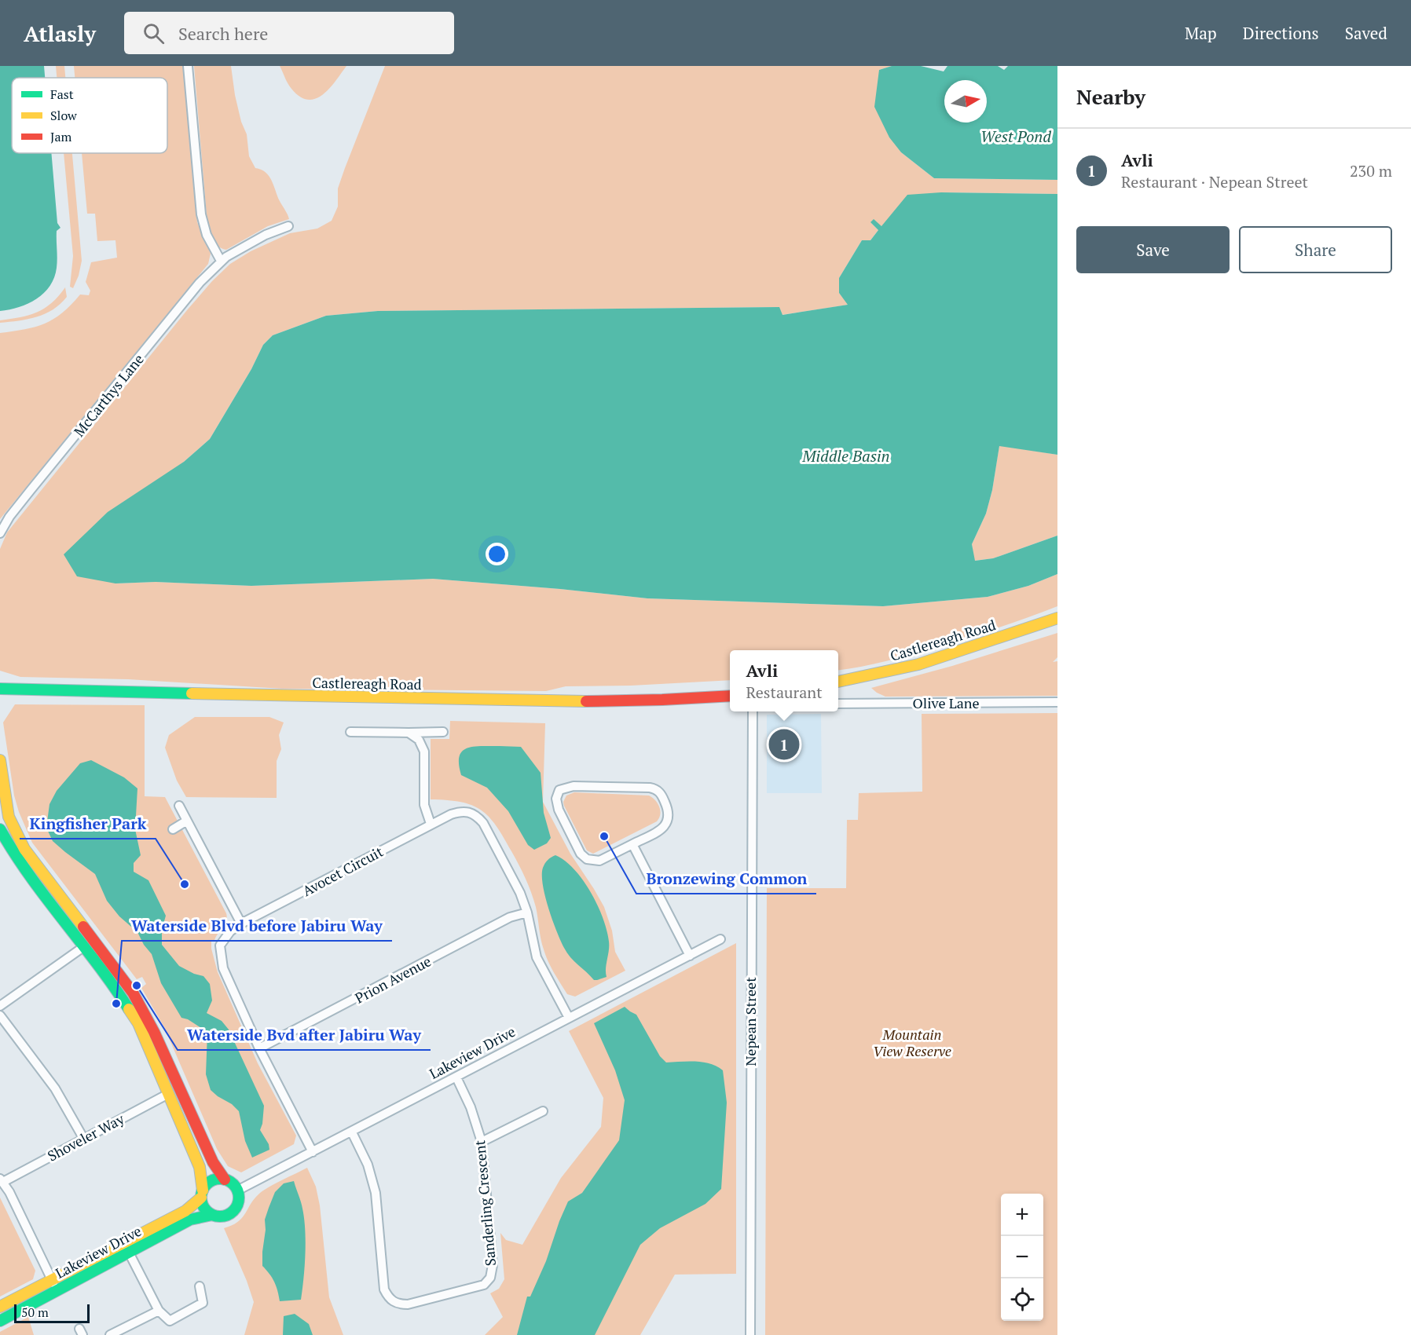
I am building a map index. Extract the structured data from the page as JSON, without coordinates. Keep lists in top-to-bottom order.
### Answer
{
  "streets": {
    "street": [
      "McCarthys Lane",
      "Castlereagh Road",
      "Olive Lane",
      "Avocet Circuit",
      "Prion Avenue",
      "Nepean Street",
      "Lakeview Drive",
      "Shoveler Way",
      "Sanderling Crescent"
    ]
  },
  "crossings": [
    ["Avocet Circuit", "Prion Avenue"],
    ["Avocet Circuit", "Lakeview Drive"],
    ["Lakeview Drive", "Sanderling Crescent"]
  ],
  "water": ["West Pond", "Middle Basin"],
  "parks": ["Mountain View Reserve"],
  "places": [
    "Bronzewing Common",
    "Kingfisher Park",
    "Waterside Bvd after Jabiru Way",
    "Waterside Blvd before Jabiru Way"
  ],
  "legend": ["Fast", "Slow", "Jam"],
  "scale_bar": "50 m",
  "north": "right",
  "page": {
    "header": "Atlasly",
    "search": "Search here",
    "nav": ["Map", "Directions", "Saved"],
    "heading": "Nearby",
    "list": [
      {
        "mark": "1",
        "name": "Avli",
        "note": "Restaurant · Nepean Street",
        "value": "230 m"
      }
    ],
    "buttons": ["Save", "Share"],
    "popup": ["Avli", "Restaurant"],
    "pins": "1",
    "map_buttons": ["+", "−"],
    "scale": "50 m"
  }
}
